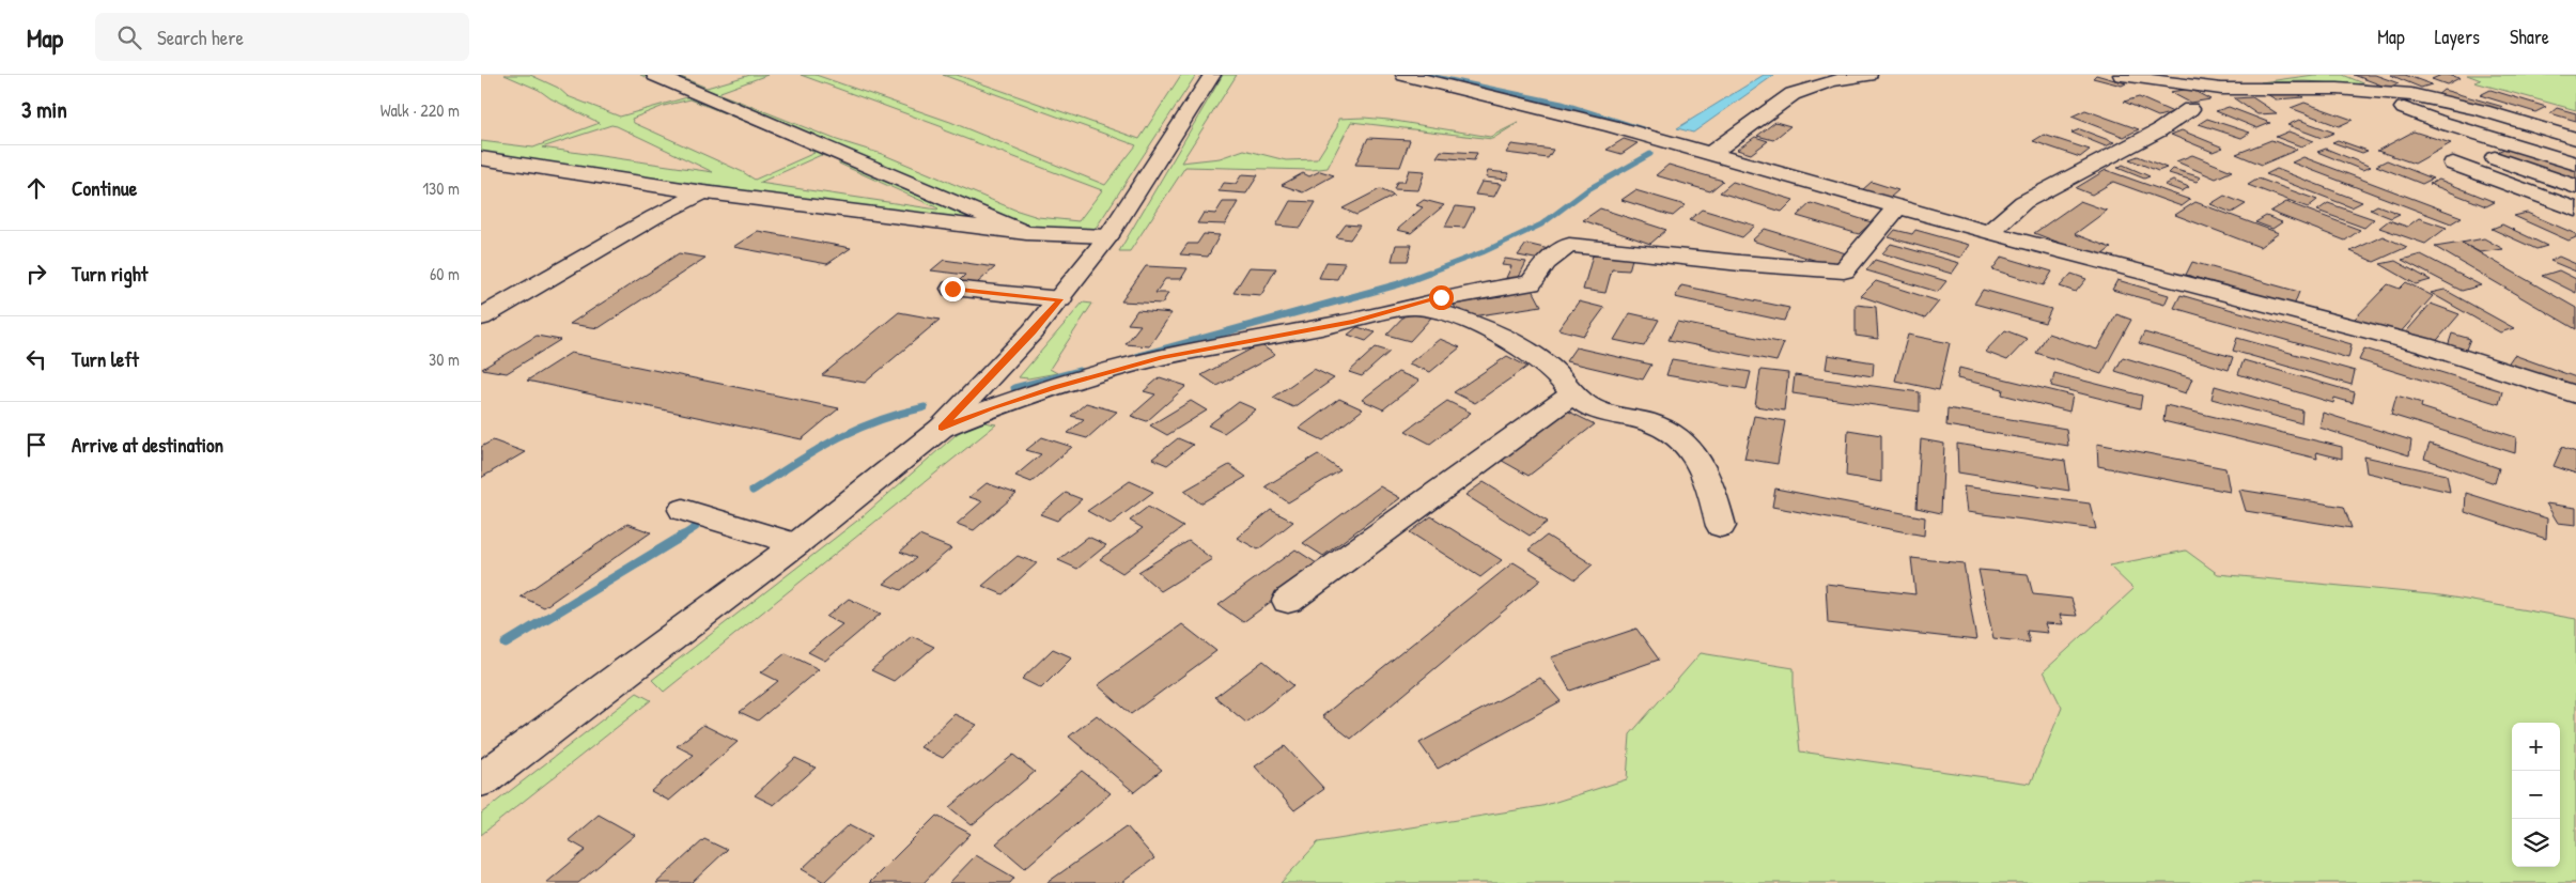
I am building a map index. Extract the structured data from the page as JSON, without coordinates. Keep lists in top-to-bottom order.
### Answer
{
  "page": {
    "header": "Map",
    "search": "Search here",
    "nav": ["Map", "Layers", "Share"],
    "heading": ["3 min", "Walk · 220 m"],
    "list": [
      ["Continue", "130 m"],
      ["Turn right", "60 m"],
      ["Turn left", "30 m"],
      "Arrive at destination"
    ],
    "map_buttons": ["+", "−"]
  }
}
